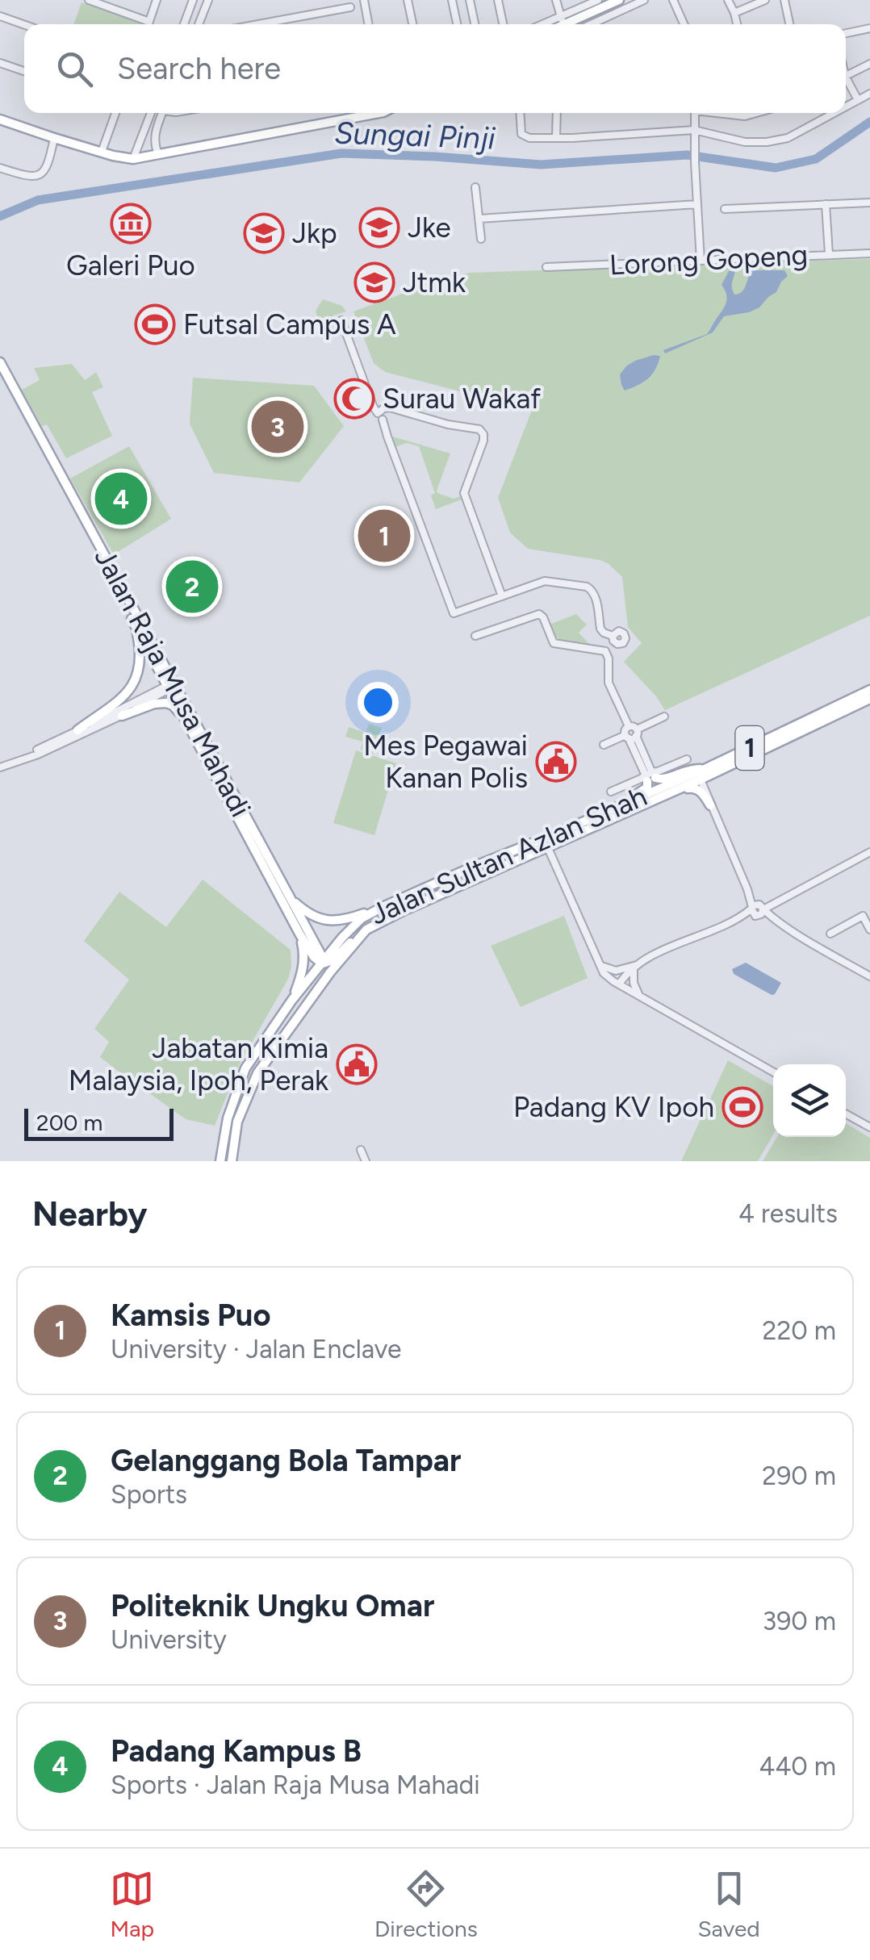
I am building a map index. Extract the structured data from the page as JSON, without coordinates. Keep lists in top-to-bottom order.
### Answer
{
  "streets": {
    "main road": ["Jalan Raja Musa Mahadi", "1", "Jalan Sultan Azlan Shah"],
    "street": ["Lorong Gopeng"]
  },
  "crossings": [
    ["Jalan Raja Musa Mahadi", "Jalan Sultan Azlan Shah"]
  ],
  "water": ["Sungai Pinji"],
  "places": {
    "museum": ["Galeri Puo"],
    "school or university": ["Jke", "Jkp", "Jtmk"],
    "sports": ["Futsal Campus A", "Padang KV Ipoh"],
    "mosque": ["Surau Wakaf"],
    "public building": ["Mes Pegawai Kanan Polis", "Jabatan Kimia Malaysia, Ipoh, Perak"]
  },
  "scale_bar": "200 m",
  "page": {
    "search": "Search here",
    "pins": [
      "3",
      "4",
      "1",
      "2"
    ],
    "scale": "200 m",
    "heading": ["Nearby", "4 results"],
    "list": [
      {
        "mark": "1",
        "name": "Kamsis Puo",
        "note": "University · Jalan Enclave",
        "value": "220 m"
      },
      {
        "mark": "2",
        "name": "Gelanggang Bola Tampar",
        "note": "Sports",
        "value": "290 m"
      },
      {
        "mark": "3",
        "name": "Politeknik Ungku Omar",
        "note": "University",
        "value": "390 m"
      },
      {
        "mark": "4",
        "name": "Padang Kampus B",
        "note": "Sports · Jalan Raja Musa Mahadi",
        "value": "440 m"
      }
    ],
    "nav": ["Map", "Directions", "Saved"]
  }
}
